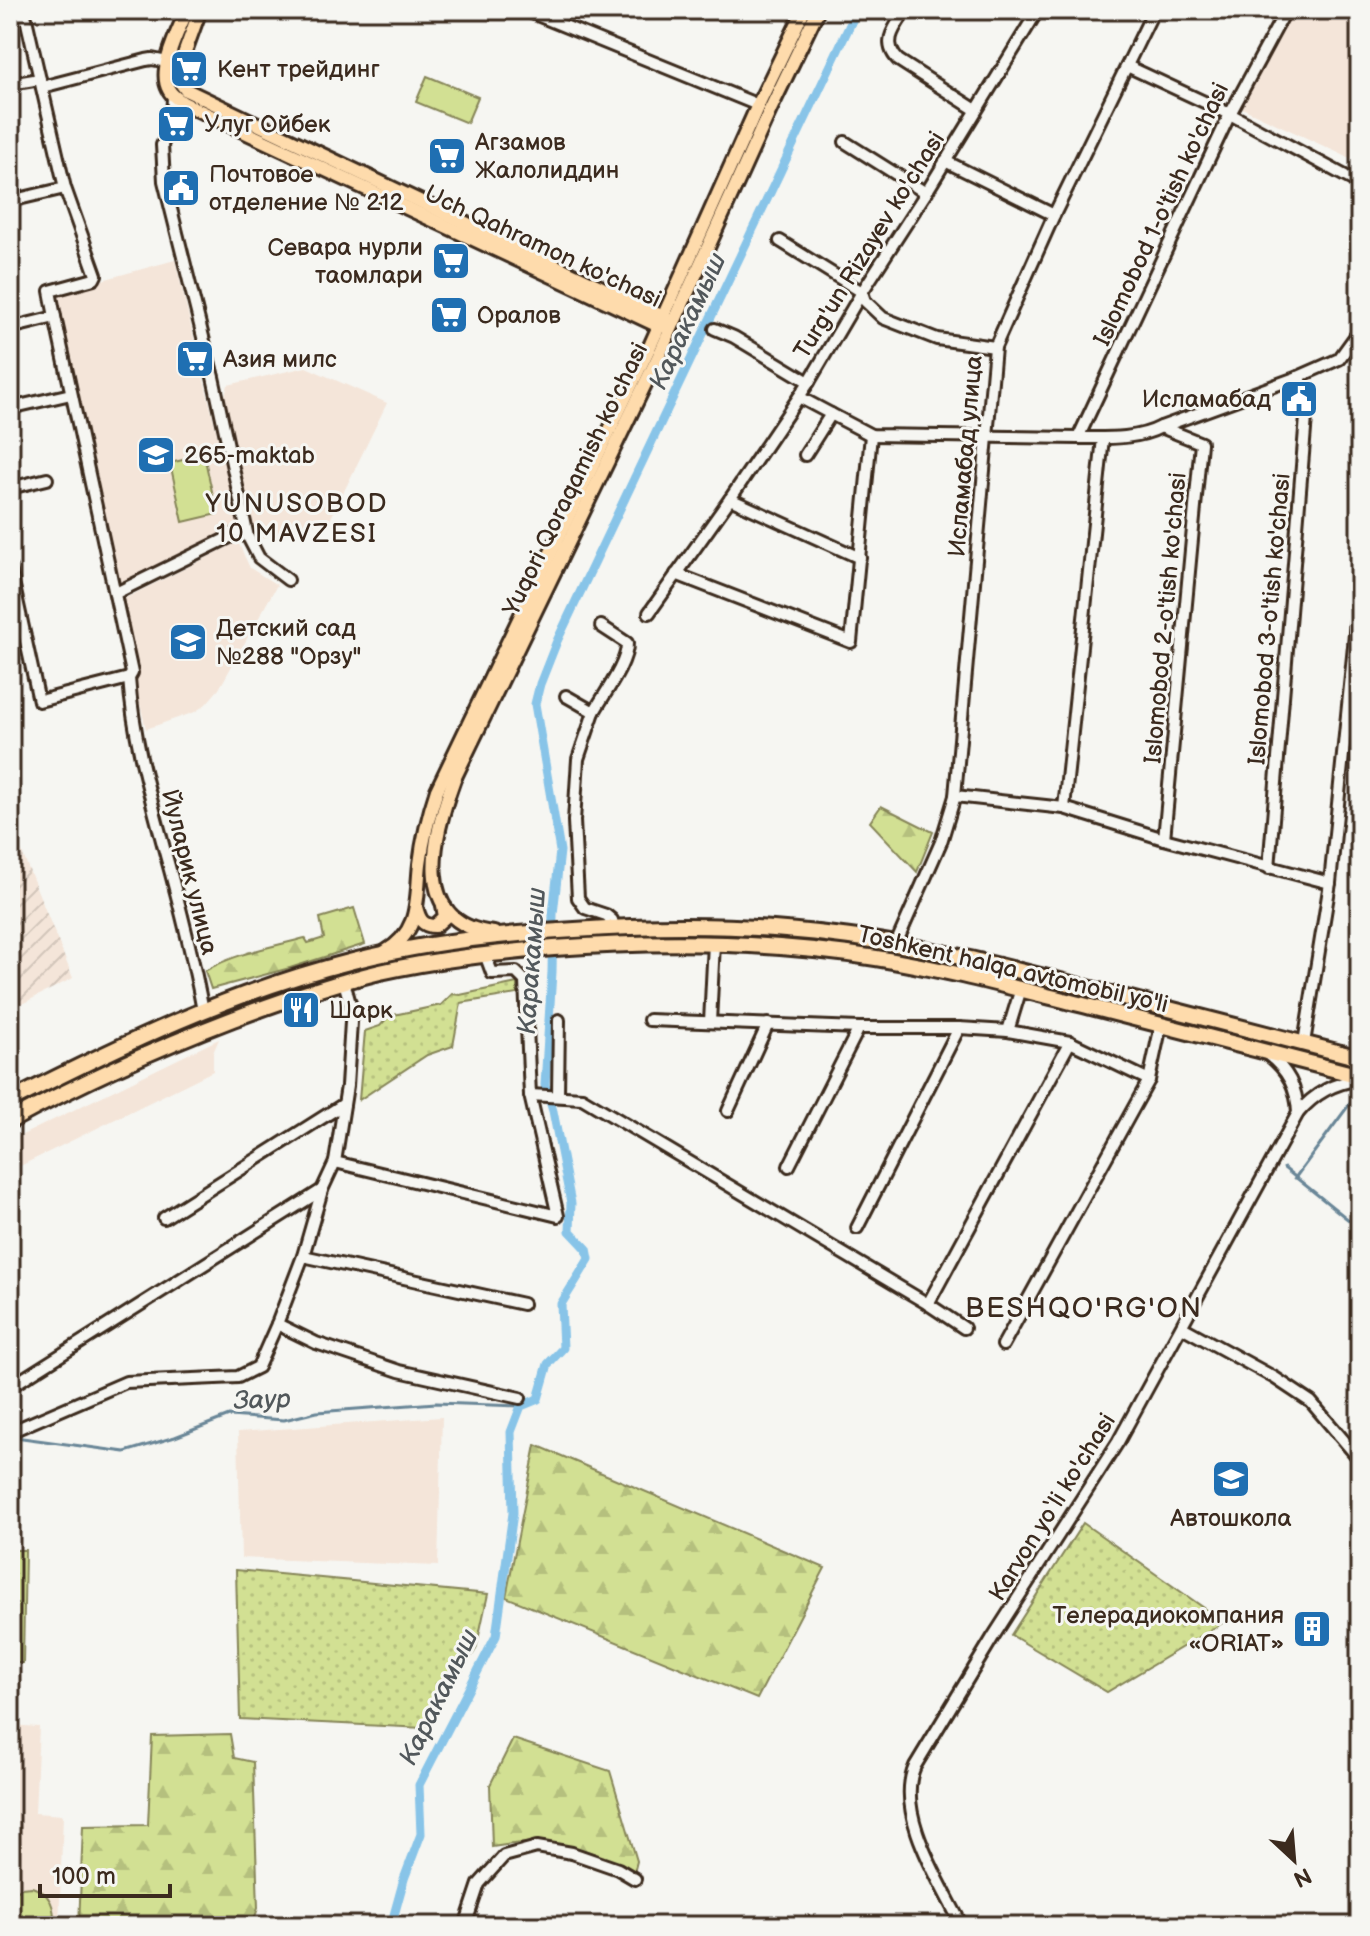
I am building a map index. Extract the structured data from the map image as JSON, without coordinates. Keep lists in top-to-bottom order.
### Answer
{
  "streets": {
    "highway": ["Toshkent halqa avtomobil yo'li"],
    "main road": ["Uch Qahramon ko'chasi", "Yuqori Qoraqamish ko'chasi"],
    "street": [
      "Islomobod 1-o'tish ko'chasi",
      "Turg'un Rizayev ko'chasi",
      "Исламабад улица",
      "Islomobod 2-o'tish ko'chasi",
      "Islomobod 3-o'tish ko'chasi",
      "Йуларик улица",
      "Karvon yo‘li ko'chasi"
    ]
  },
  "crossings": [
    ["Uch Qahramon ko'chasi", "Yuqori Qoraqamish ko'chasi"],
    ["Исламабад улица", "Toshkent halqa avtomobil yo'li"],
    ["Yuqori Qoraqamish ko'chasi", "Toshkent halqa avtomobil yo'li"],
    ["Йуларик улица", "Toshkent halqa avtomobil yo'li"]
  ],
  "districts": ["YUNUSOBOD 10 MAVZESI", "BESHQO'RG'ON"],
  "water": ["Каракамыш", "Заур"],
  "places": {
    "supermarket": [
      "Кент трейдинг",
      "Улуг Ойбек",
      "Агзамов Жалолиддин",
      "Севара нурли таомлари",
      "Оралов",
      "Азия милс"
    ],
    "public building": ["Почтовое отделение № 212", "Исламабад"],
    "school or university": ["265-maktab", "Детский сад №288 \"Орзу\"", "Автошкола"],
    "restaurant": ["Шарк"],
    "building": ["Телерадиокомпания «ORIAT»"]
  },
  "scale_bar": "100 m",
  "north": "bottom right"
}
